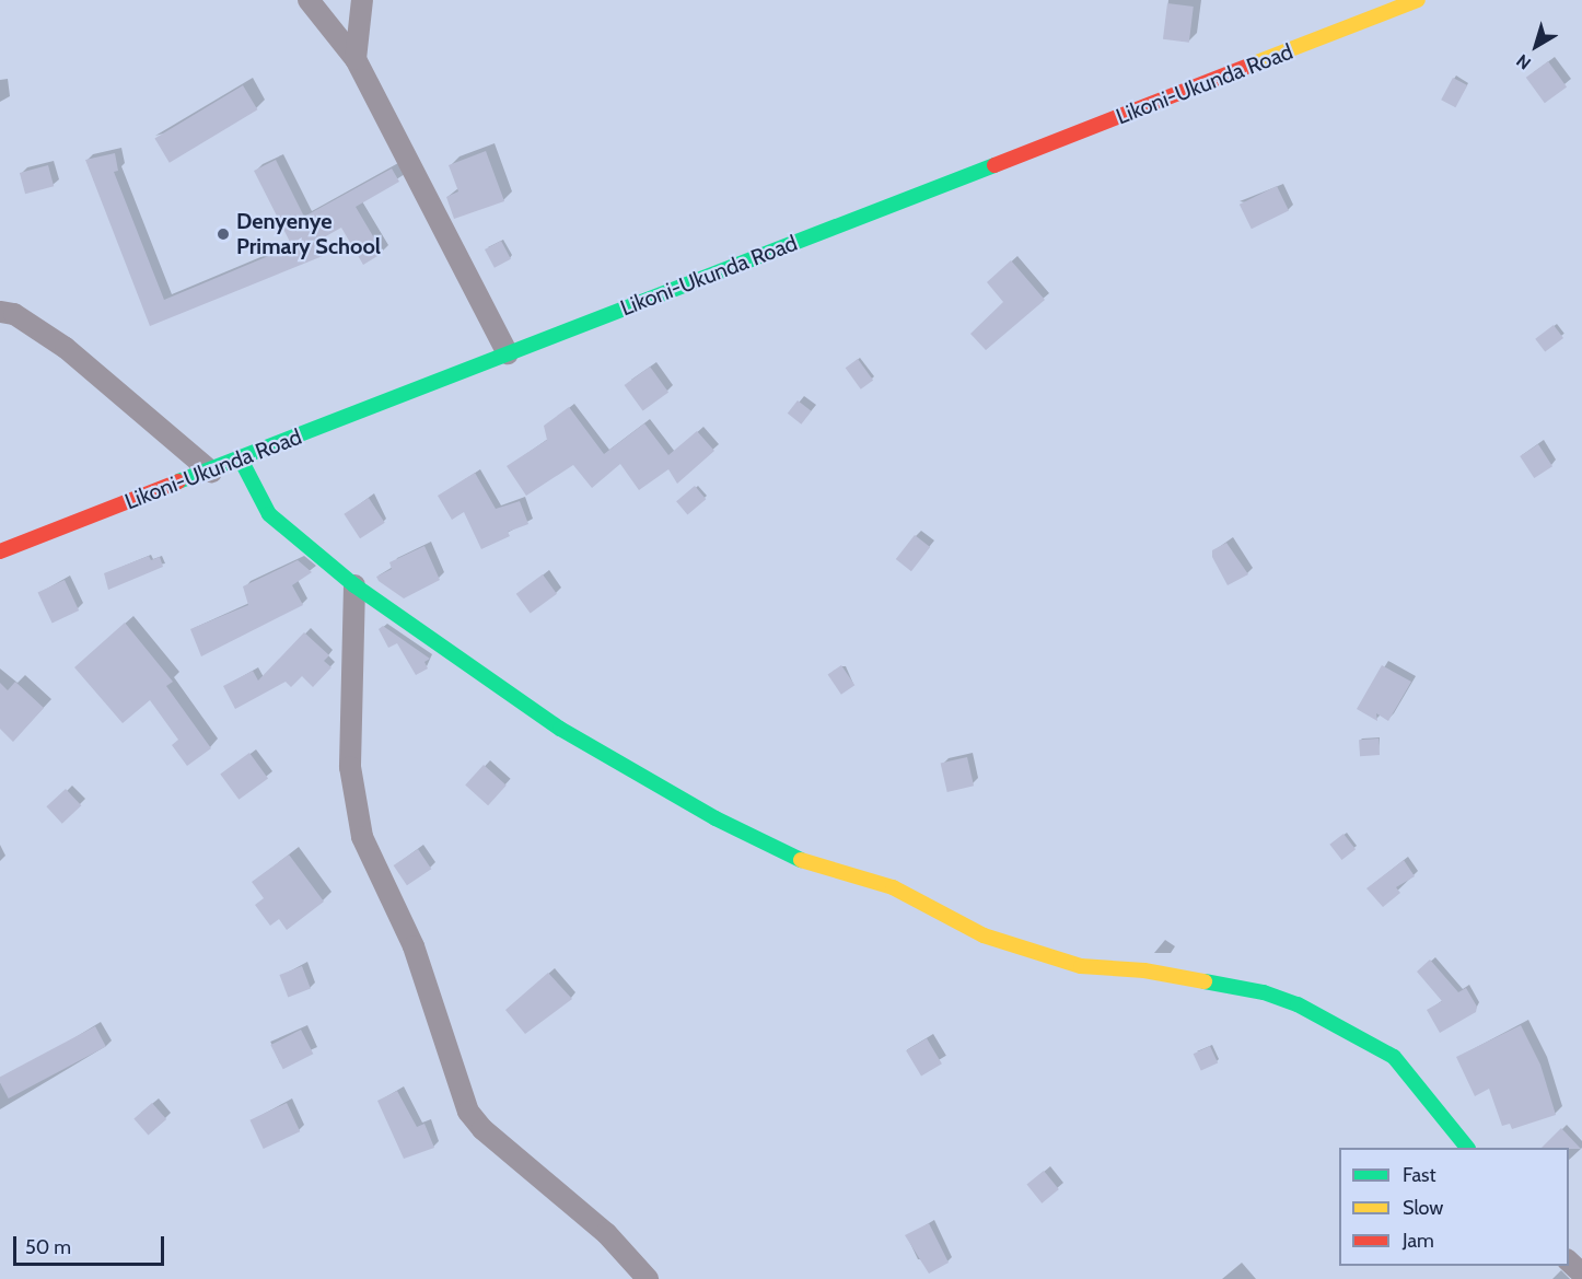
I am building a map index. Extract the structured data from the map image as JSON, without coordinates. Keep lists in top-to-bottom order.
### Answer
{
  "streets": {
    "main road": ["Likoni-Ukunda Road"]
  },
  "places": ["Denyenye Primary School"],
  "legend": ["Fast", "Slow", "Jam"],
  "scale_bar": "50 m",
  "north": "bottom left"
}
